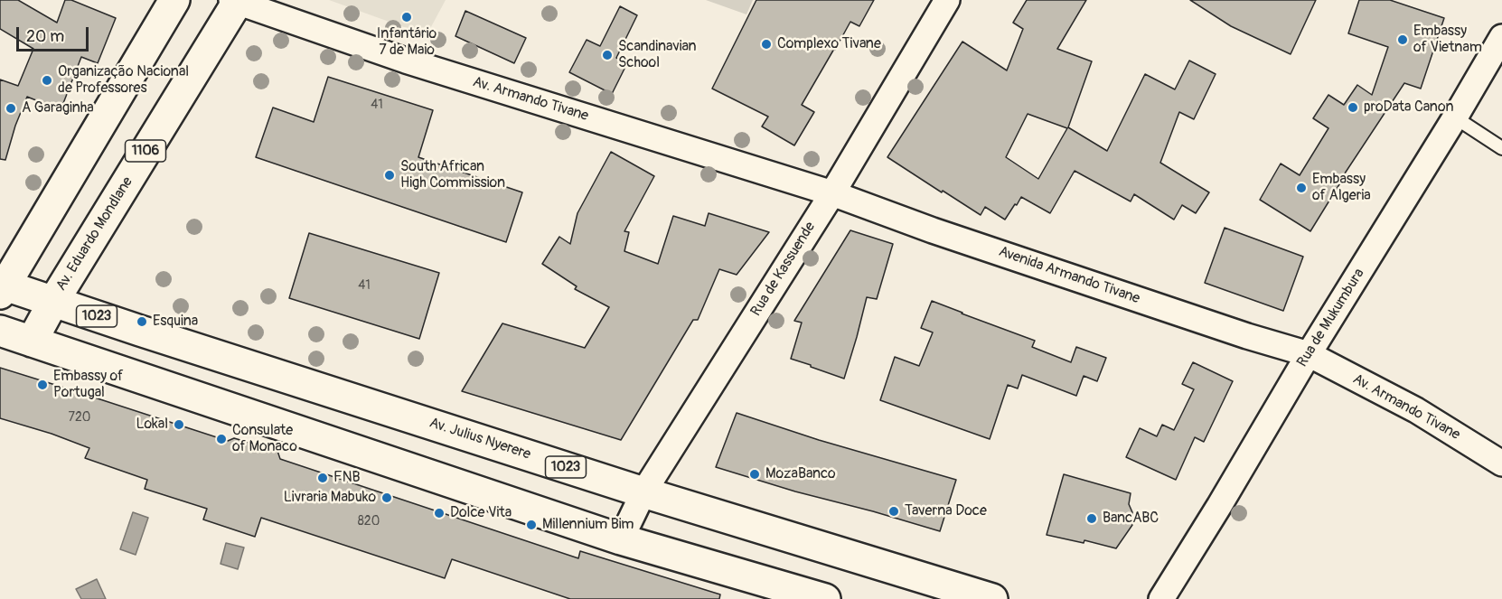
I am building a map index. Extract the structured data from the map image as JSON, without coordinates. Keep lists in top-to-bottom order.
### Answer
{
  "streets": {
    "main road": [
      "1106",
      "Av. Eduardo Mondlane",
      "1023",
      "Av. Julius Nyerere"
    ],
    "street": [
      "Av. Armando Tivane",
      "Rua de Kassuende",
      "Avenida Armando Tivane",
      "Rua de Mukumbura"
    ]
  },
  "crossings": [
    ["Av. Armando Tivane", "Av. Eduardo Mondlane"],
    ["Av. Armando Tivane", "Rua de Kassuende"],
    ["Av. Armando Tivane", "Avenida Armando Tivane"],
    ["Av. Armando Tivane", "Rua de Mukumbura"],
    ["Av. Eduardo Mondlane", "Av. Julius Nyerere"],
    ["Rua de Kassuende", "Avenida Armando Tivane"],
    ["Rua de Kassuende", "Av. Julius Nyerere"],
    ["Avenida Armando Tivane", "Rua de Mukumbura"]
  ],
  "places": [
    "Infantário 7 de Maio",
    "Embassy of Vietnam",
    "Complexo Tivane",
    "Scandinavian School",
    "Organização Nacional de Professores",
    "proData Canon",
    "A Garaginha",
    "South African High Commission",
    "Embassy of Algeria",
    "Esquina",
    "Embassy of Portugal",
    "Lokal",
    "Consulate of Monaco",
    "MozaBanco",
    "FNB",
    "Livraria Mabuko",
    "Taverna Doce",
    "Dolce Vita",
    "BancABC",
    "Millennium Bim"
  ],
  "house_numbers": [
    "41",
    "41",
    "720",
    "820"
  ],
  "scale_bar": "20 m"
}
